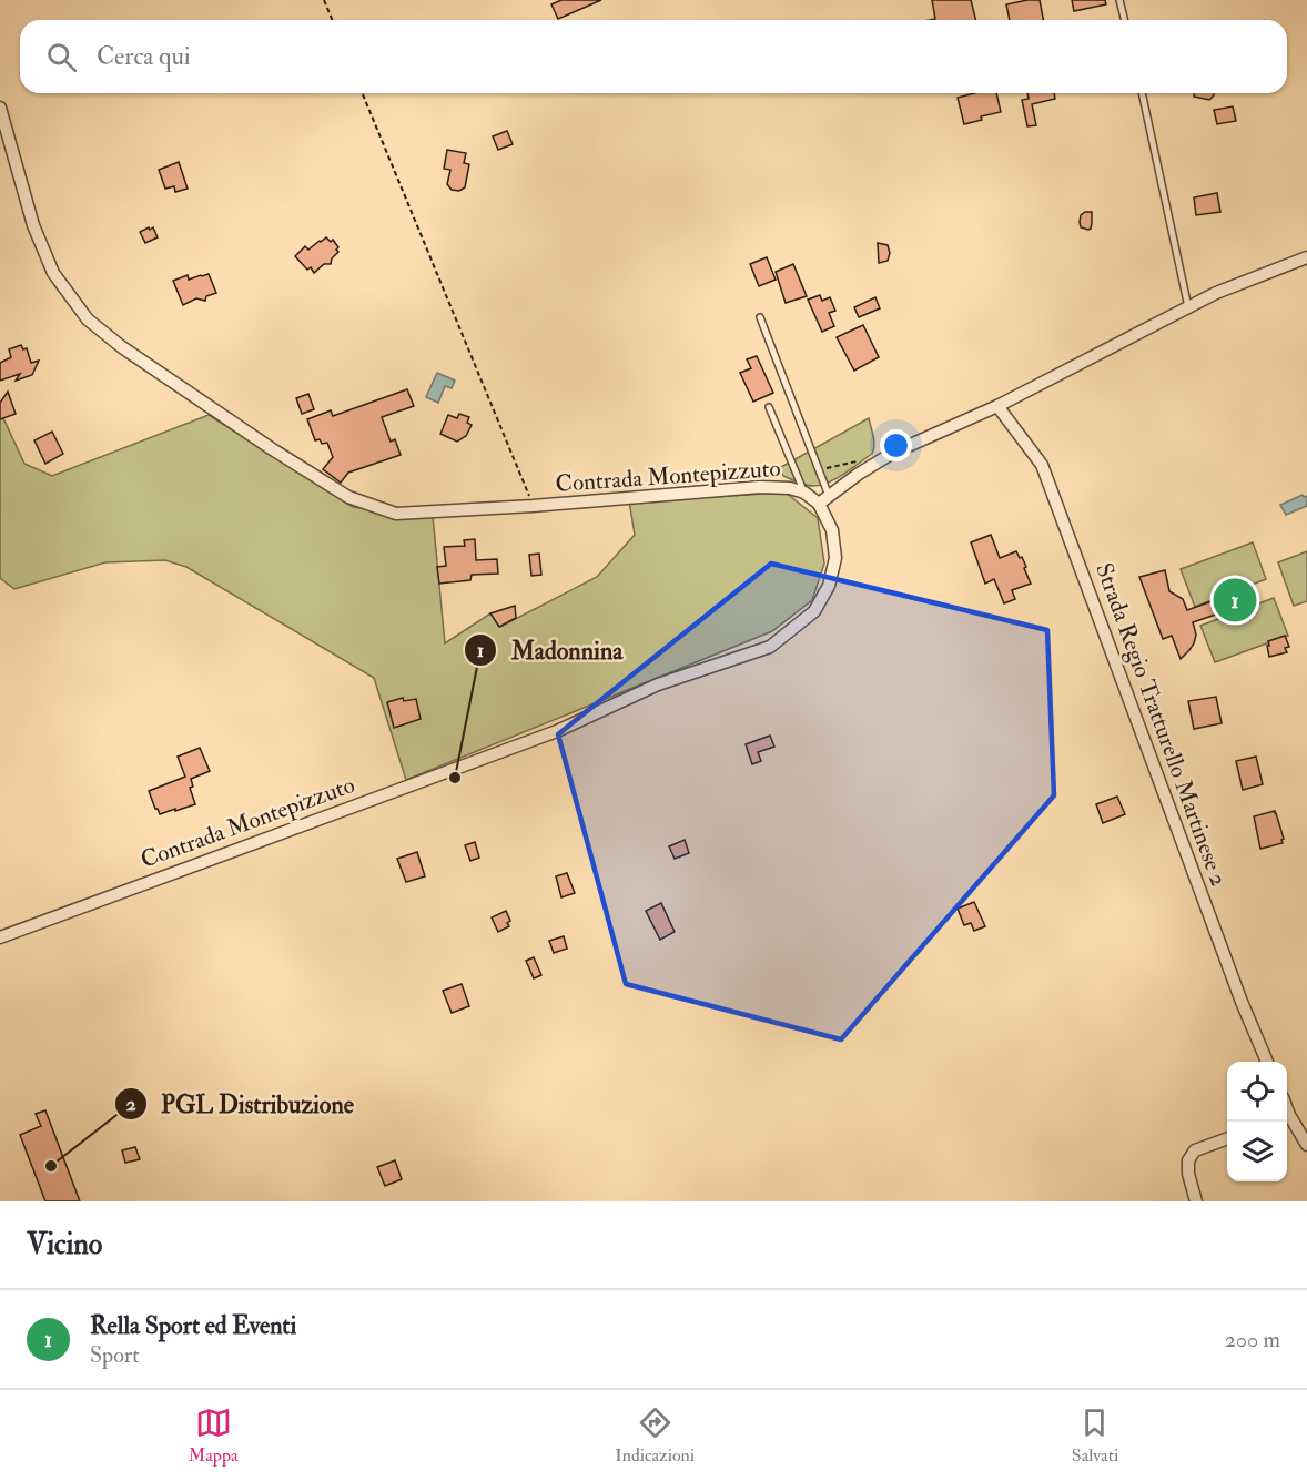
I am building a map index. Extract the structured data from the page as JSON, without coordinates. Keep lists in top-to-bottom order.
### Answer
{
  "streets": {
    "street": ["Contrada Montepizzuto", "Strada Regio Tratturello Martinese 2"]
  },
  "places": ["Madonnina", "PGL Distribuzione"],
  "page": {
    "search": "Cerca qui",
    "pins": "1",
    "heading": "Vicino",
    "list": [
      {
        "mark": "1",
        "name": "Rella Sport ed Eventi",
        "note": "Sport",
        "value": "200 m"
      }
    ],
    "nav": ["Mappa", "Indicazioni", "Salvati"]
  }
}
